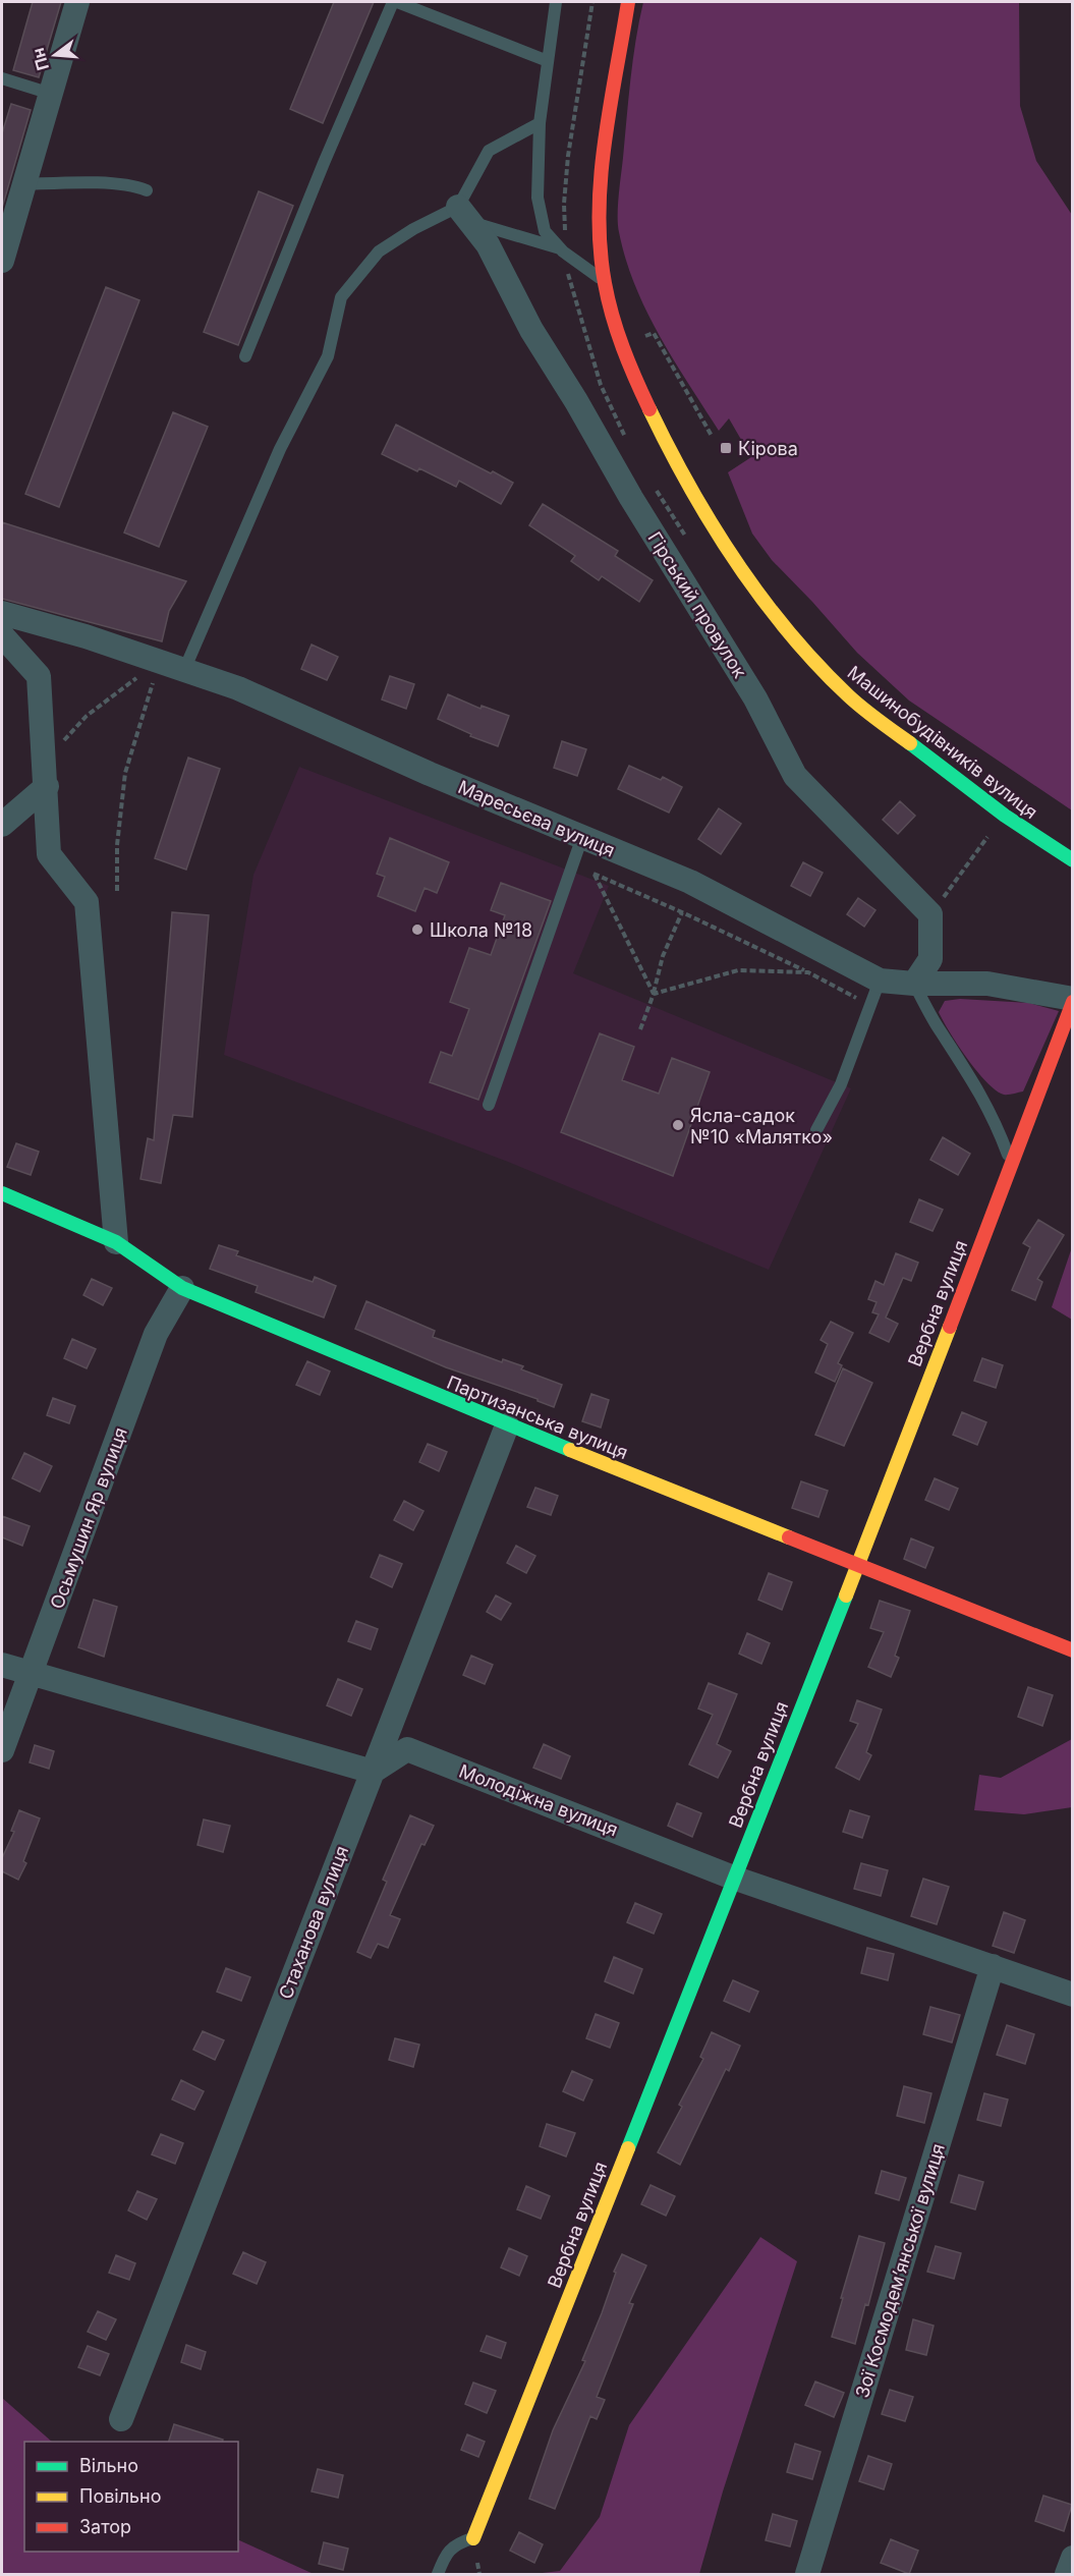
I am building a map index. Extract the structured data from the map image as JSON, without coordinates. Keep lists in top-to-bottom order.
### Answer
{
  "streets": {
    "street": [
      "Гірський провулок",
      "Машинобудівників вулиця",
      "Маресьєва вулиця",
      "Вербна вулиця",
      "Партизанська вулиця",
      "Осьмушин Яр вулиця",
      "Молодіжна вулиця",
      "Стаханова вулиця",
      "Зої Космодем’янської вулиця"
    ]
  },
  "crossings": [
    ["Маресьєва вулиця", "Вербна вулиця"],
    ["Вербна вулиця", "Партизанська вулиця"],
    ["Вербна вулиця", "Молодіжна вулиця"],
    ["Партизанська вулиця", "Осьмушин Яр вулиця"],
    ["Партизанська вулиця", "Стаханова вулиця"],
    ["Молодіжна вулиця", "Стаханова вулиця"],
    ["Молодіжна вулиця", "Зої Космодем’янської вулиця"]
  ],
  "places": {
    "transit": ["Кірова"],
    "other": ["Школа №18", "Ясла-садок №10 «Малятко»"]
  },
  "legend": ["Вільно", "Повільно", "Затор"],
  "north": "left"
}
